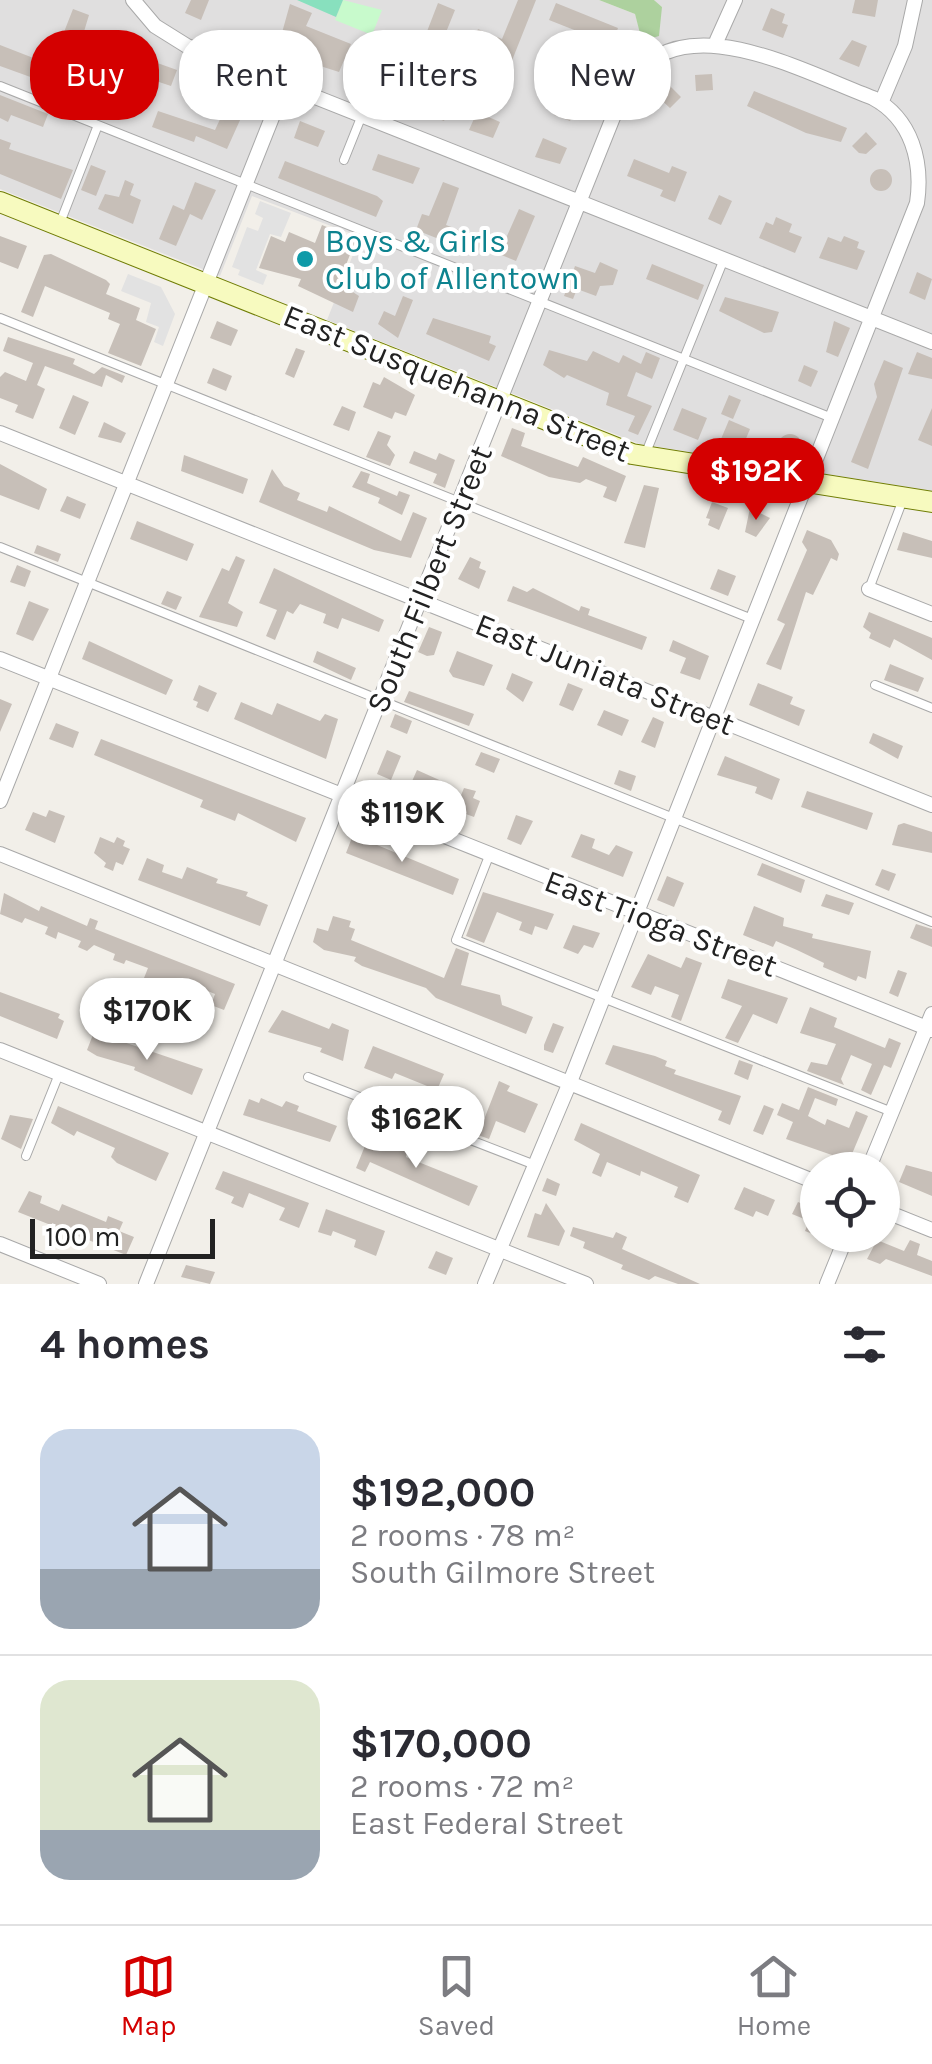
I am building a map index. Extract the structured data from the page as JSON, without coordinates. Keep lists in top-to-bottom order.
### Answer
{
  "streets": {
    "main road": ["East Susquehanna Street"],
    "street": ["South Filbert Street", "East Juniata Street", "East Tioga Street"]
  },
  "crossings": [
    ["East Susquehanna Street", "South Filbert Street"],
    ["South Filbert Street", "East Juniata Street"],
    ["South Filbert Street", "East Tioga Street"]
  ],
  "places": ["Boys & Girls Club of Allentown"],
  "scale_bar": "100 m",
  "page": {
    "chip": [
      "Buy",
      "Rent",
      "Filters",
      "New"
    ],
    "price": [
      "$192K",
      "$119K",
      "$170K",
      "$162K"
    ],
    "scale": "100 m",
    "heading": "4 homes",
    "list": [
      {
        "name": "$192,000",
        "note": "2 rooms · 78 m² · South Gilmore Street"
      },
      {
        "name": "$170,000",
        "note": "2 rooms · 72 m² · East Federal Street"
      }
    ],
    "tabs": ["Map", "Saved", "Home"]
  }
}
